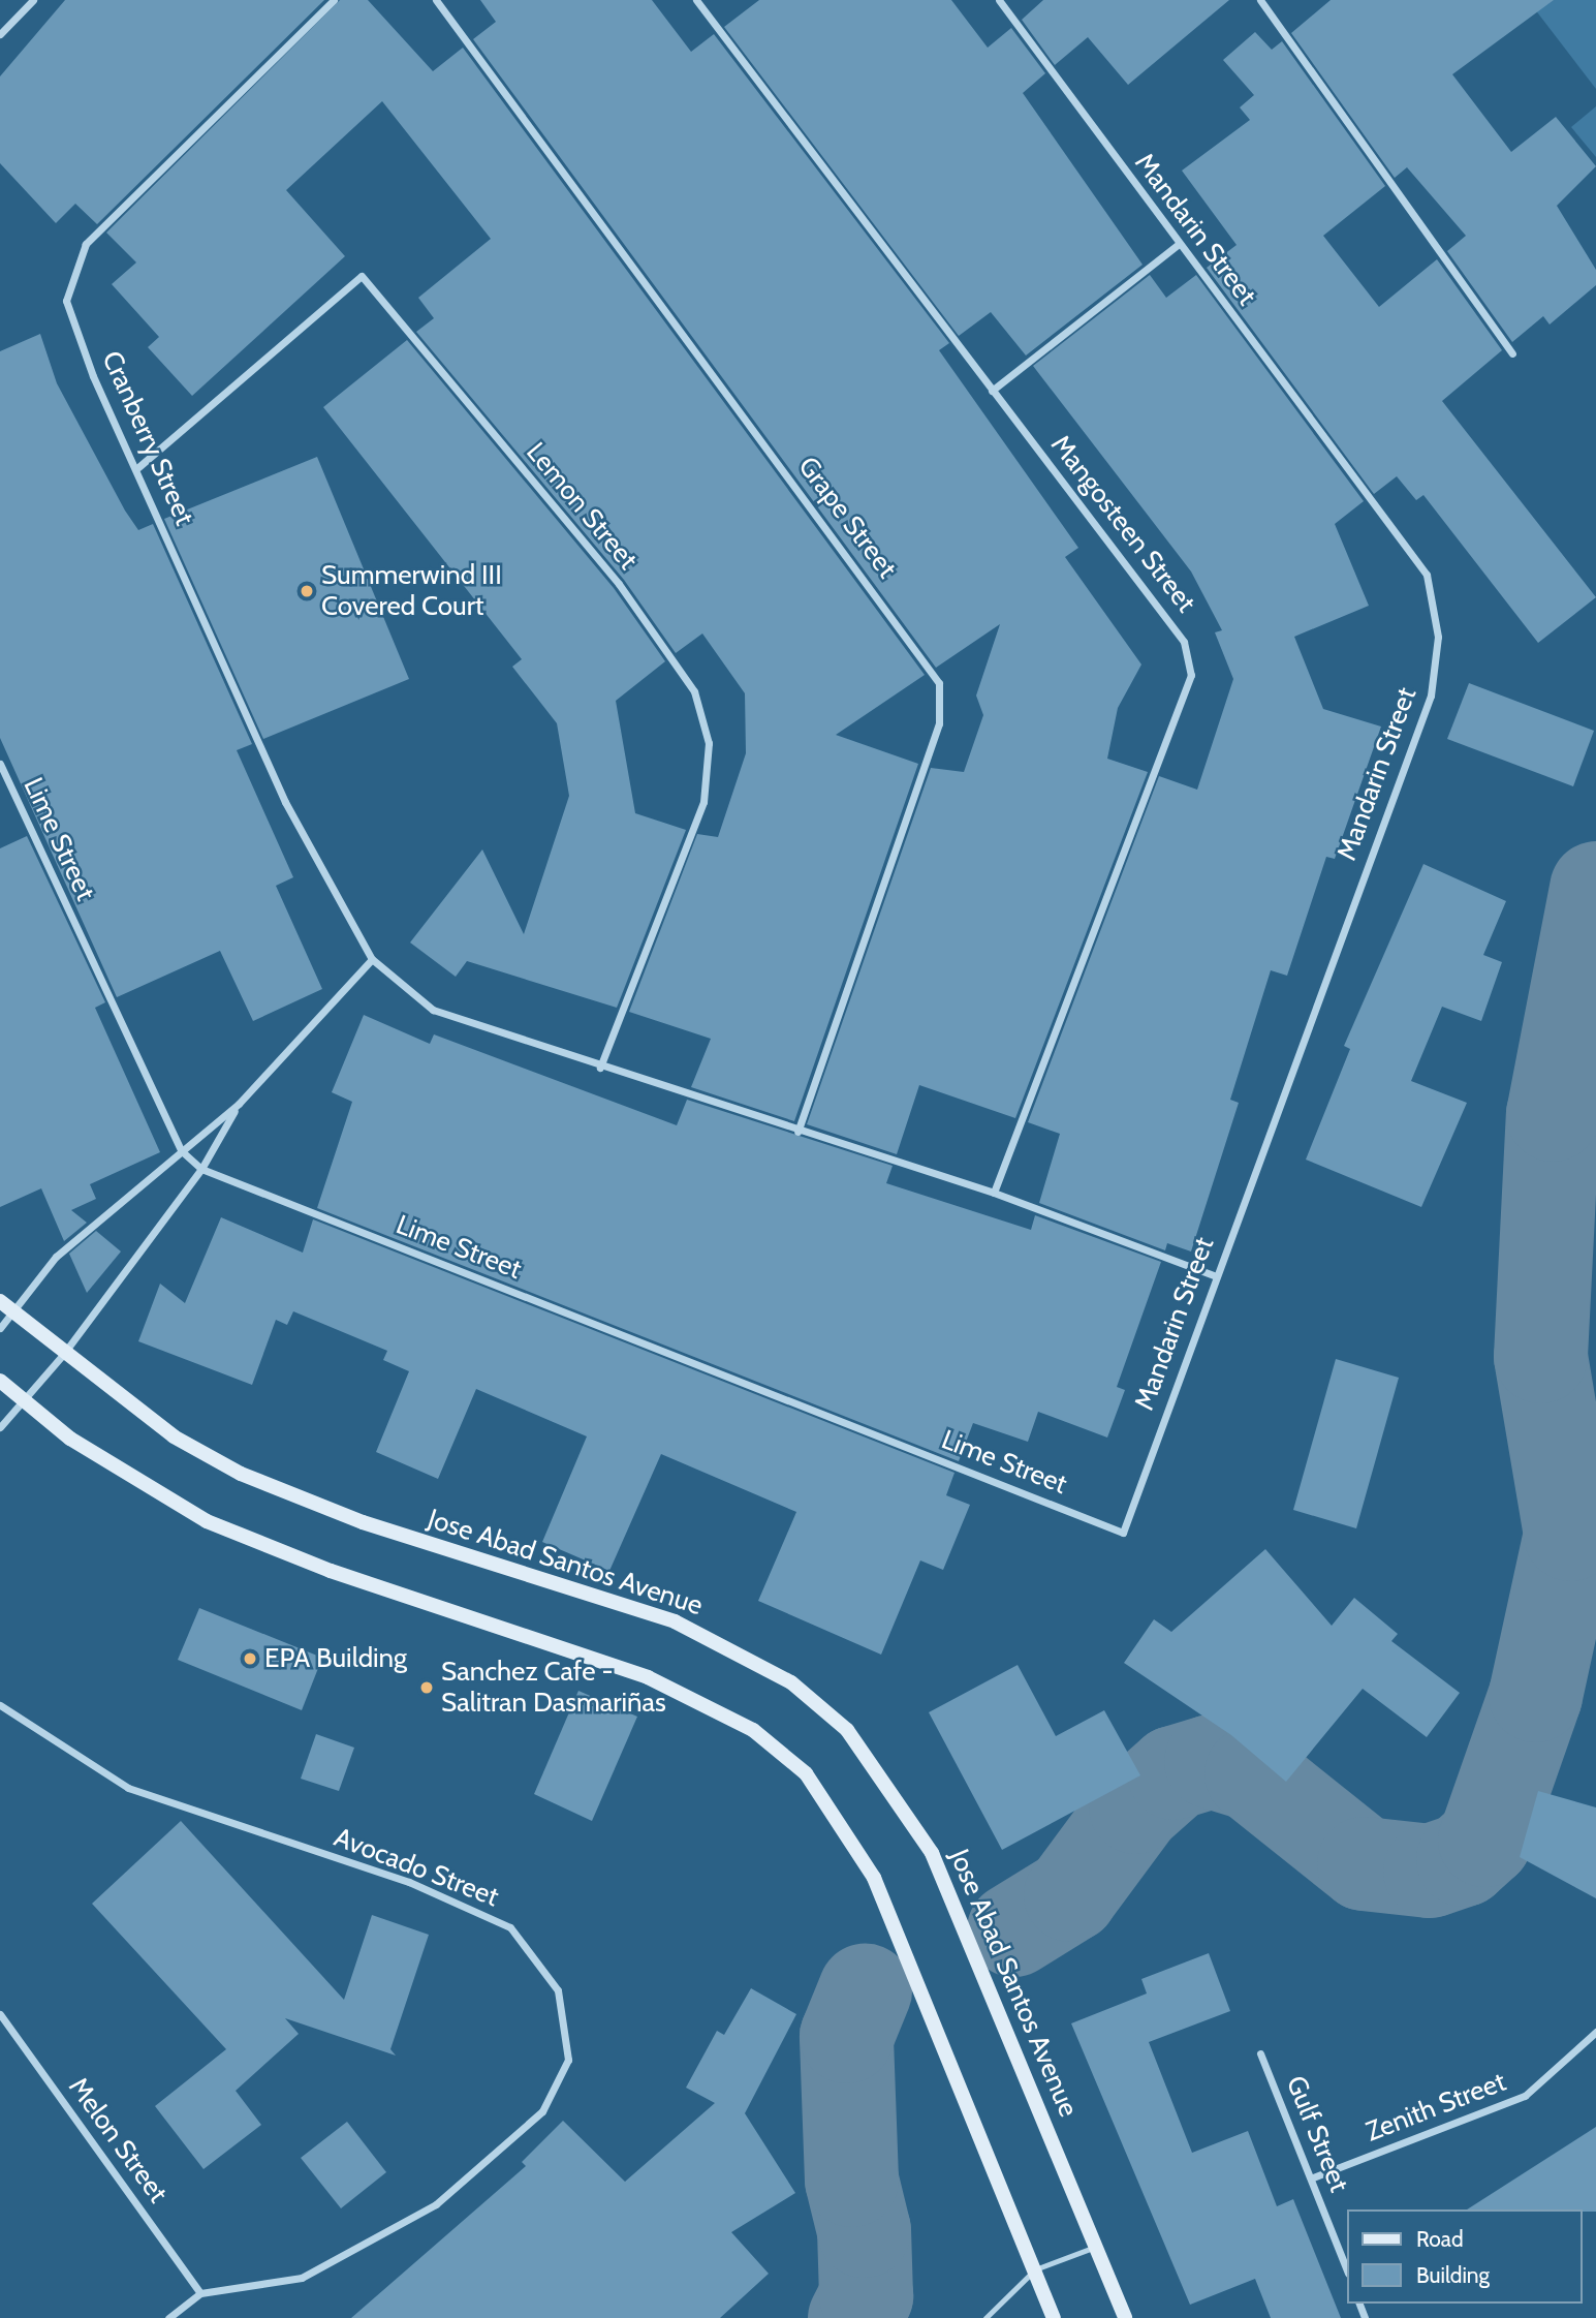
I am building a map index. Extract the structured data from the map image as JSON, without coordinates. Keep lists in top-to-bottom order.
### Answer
{
  "streets": {
    "main road": ["Jose Abad Santos Avenue"],
    "street": [
      "Mandarin Street",
      "Cranberry Street",
      "Lemon Street",
      "Grape Street",
      "Mangosteen Street",
      "Lime Street",
      "Avocado Street",
      "Zenith Street",
      "Gulf Street",
      "Melon Street"
    ]
  },
  "crossings": [
    ["Mandarin Street", "Lime Street"],
    ["Cranberry Street", "Lemon Street"],
    ["Avocado Street", "Melon Street"],
    ["Zenith Street", "Gulf Street"]
  ],
  "places": ["Summerwind III Covered Court", "EPA Building", "Sanchez Cafe - Salitran Dasmariñas"],
  "legend": ["Road", "Building"]
}
